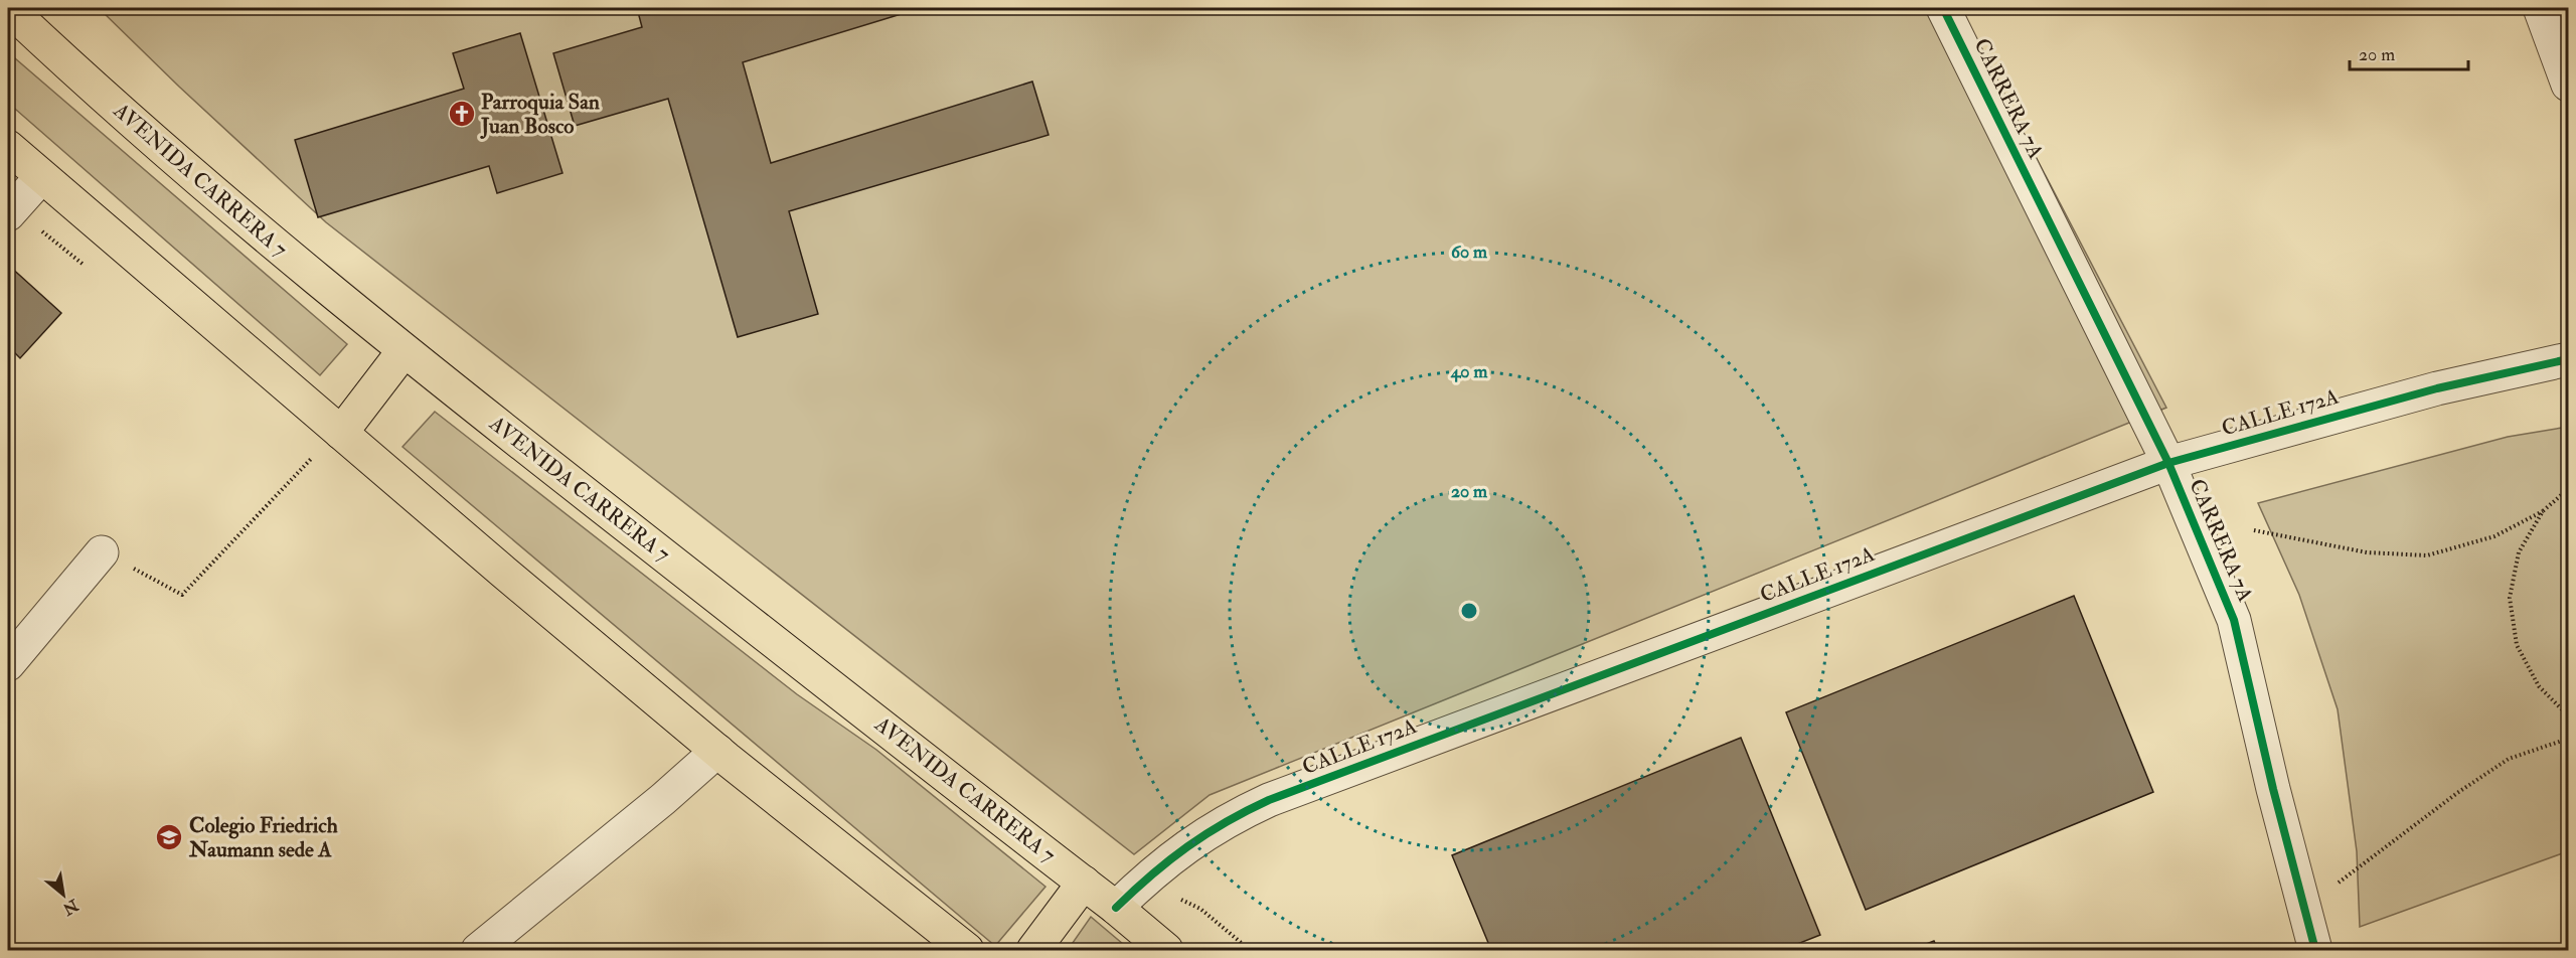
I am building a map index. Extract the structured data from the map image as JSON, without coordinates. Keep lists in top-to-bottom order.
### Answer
{
  "streets": {
    "main road": ["AVENIDA CARRERA 7"],
    "street": ["CARRERA 7A", "CALLE 172A"]
  },
  "crossings": [
    ["CARRERA 7A", "CALLE 172A"],
    ["AVENIDA CARRERA 7", "CALLE 172A"]
  ],
  "places": {
    "church": ["Parroquia San Juan Bosco"],
    "school or university": ["Colegio Friedrich Naumann sede A"]
  },
  "scale_bar": "20 m",
  "north": "bottom right",
  "rings": ["60 m", "40 m", "20 m"]
}
